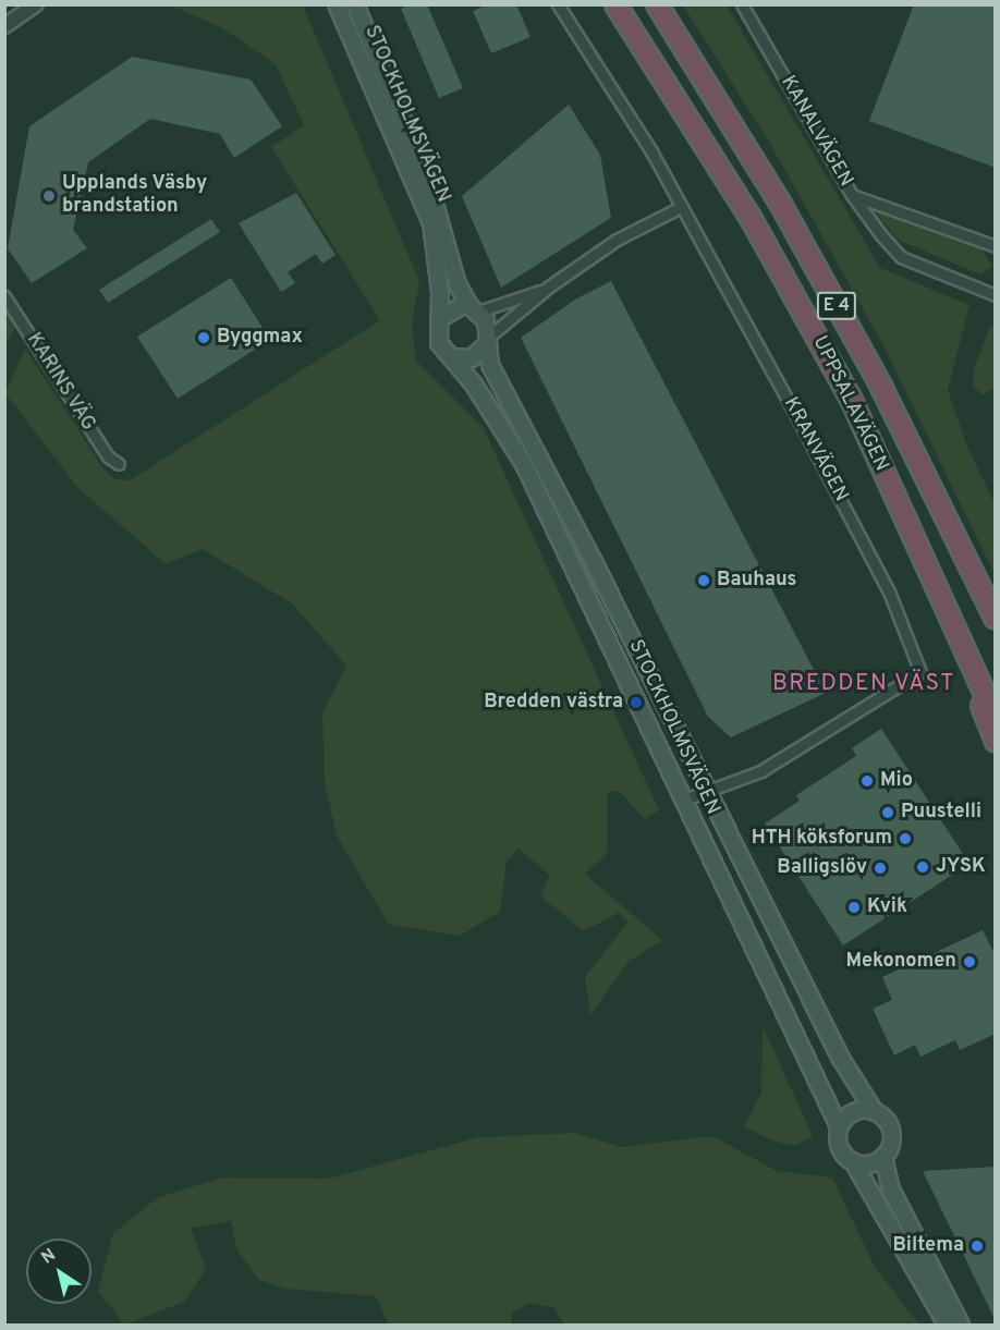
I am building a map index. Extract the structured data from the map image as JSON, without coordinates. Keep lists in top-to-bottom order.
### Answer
{
  "streets": {
    "highway": ["E 4", "UPPSALAVÄGEN"],
    "main road": ["STOCKHOLMSVÄGEN"],
    "street": ["KANALVÄGEN", "KARINS VÄG", "KRANVÄGEN"]
  },
  "crossings": [
    ["STOCKHOLMSVÄGEN", "KRANVÄGEN"]
  ],
  "districts": ["BREDDEN VÄST"],
  "places": [
    "Upplands Väsby brandstation",
    "Byggmax",
    "Bauhaus",
    "Bredden västra",
    "Mio",
    "Puustelli",
    "HTH köksforum",
    "JYSK",
    "Balligslöv",
    "Kvik",
    "Mekonomen",
    "Biltema"
  ],
  "north": "top left"
}
